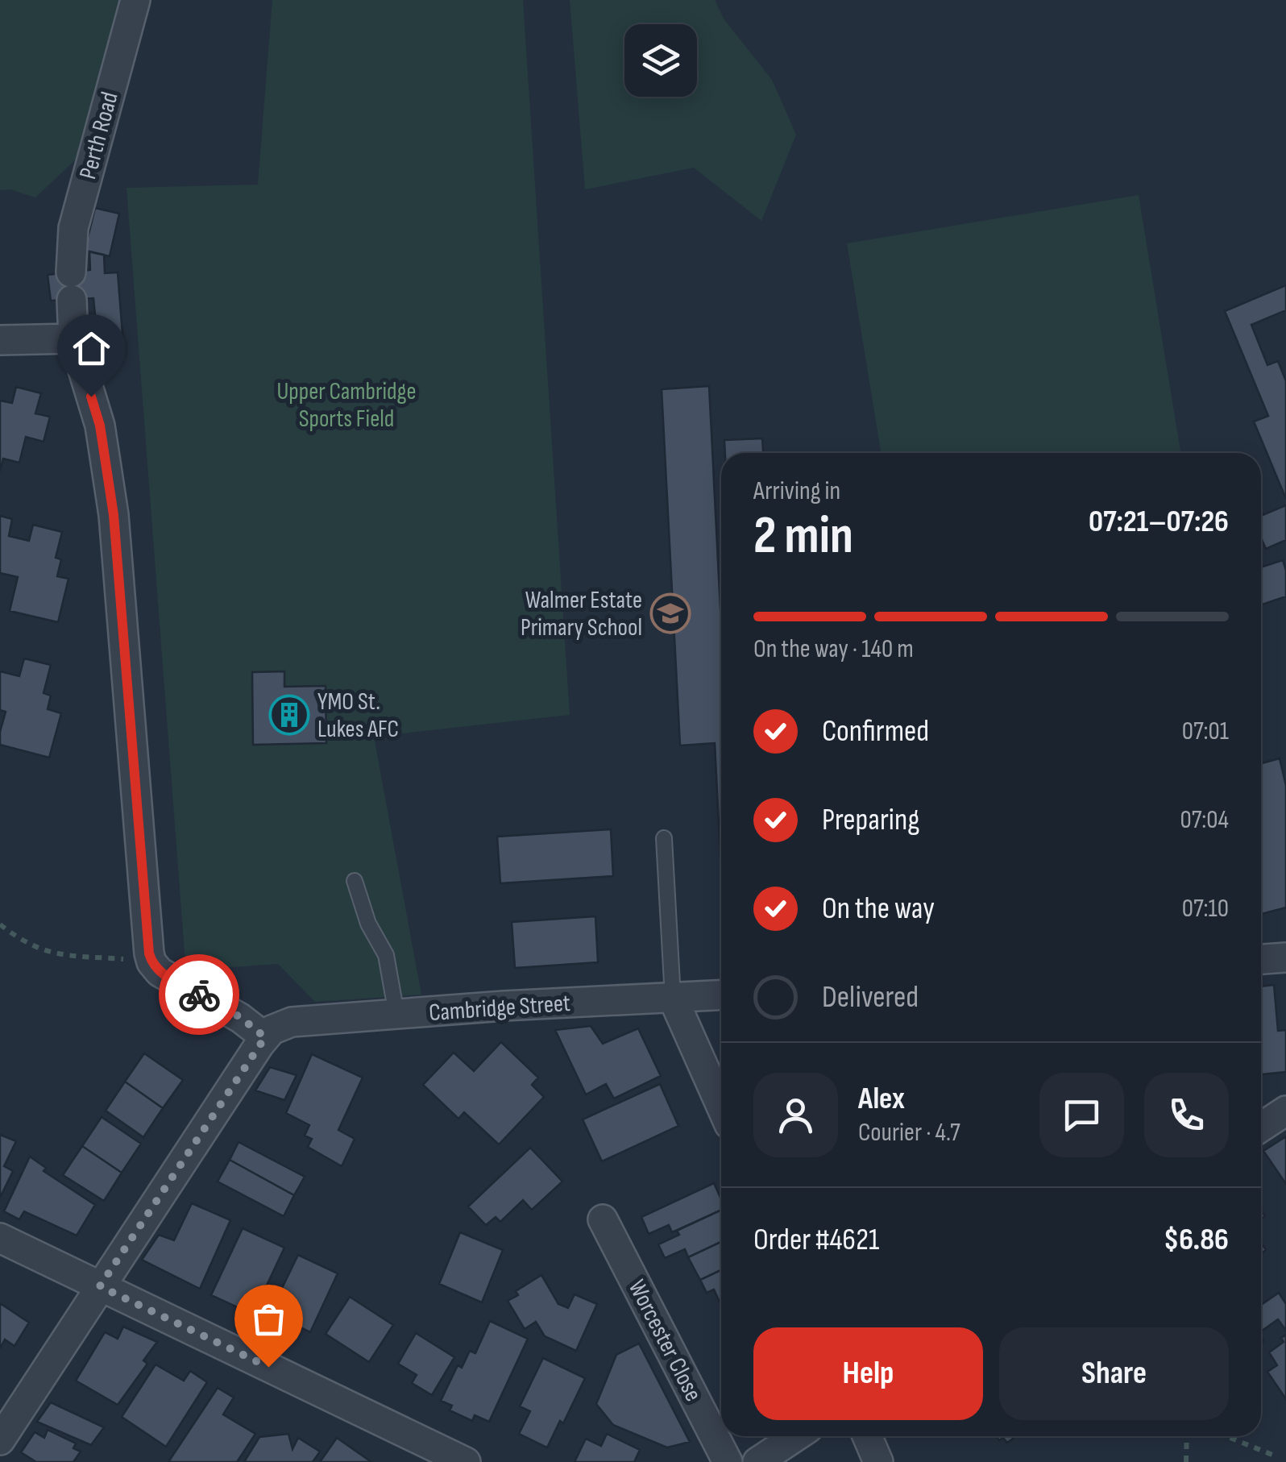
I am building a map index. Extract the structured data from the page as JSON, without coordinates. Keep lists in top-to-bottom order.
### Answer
{
  "streets": {
    "street": ["Perth Road", "Cambridge Street", "Worcester Close"]
  },
  "parks": ["Upper Cambridge Sports Field"],
  "places": {
    "school or university": ["Walmer Estate Primary School"],
    "building": ["YMO St. Lukes AFC"]
  },
  "page": {
    "heading": ["2 min", "Arriving in", "07:21–07:26"],
    "panel": [
      "Alex",
      "Courier · 4.7",
      "Order #4621",
      "$6.86"
    ],
    "bar": "On the way · 140 m",
    "list": [
      ["Confirmed", "07:01"],
      ["Preparing", "07:04"],
      ["On the way", "07:10"],
      "Delivered"
    ],
    "buttons": ["Help", "Share"]
  }
}
